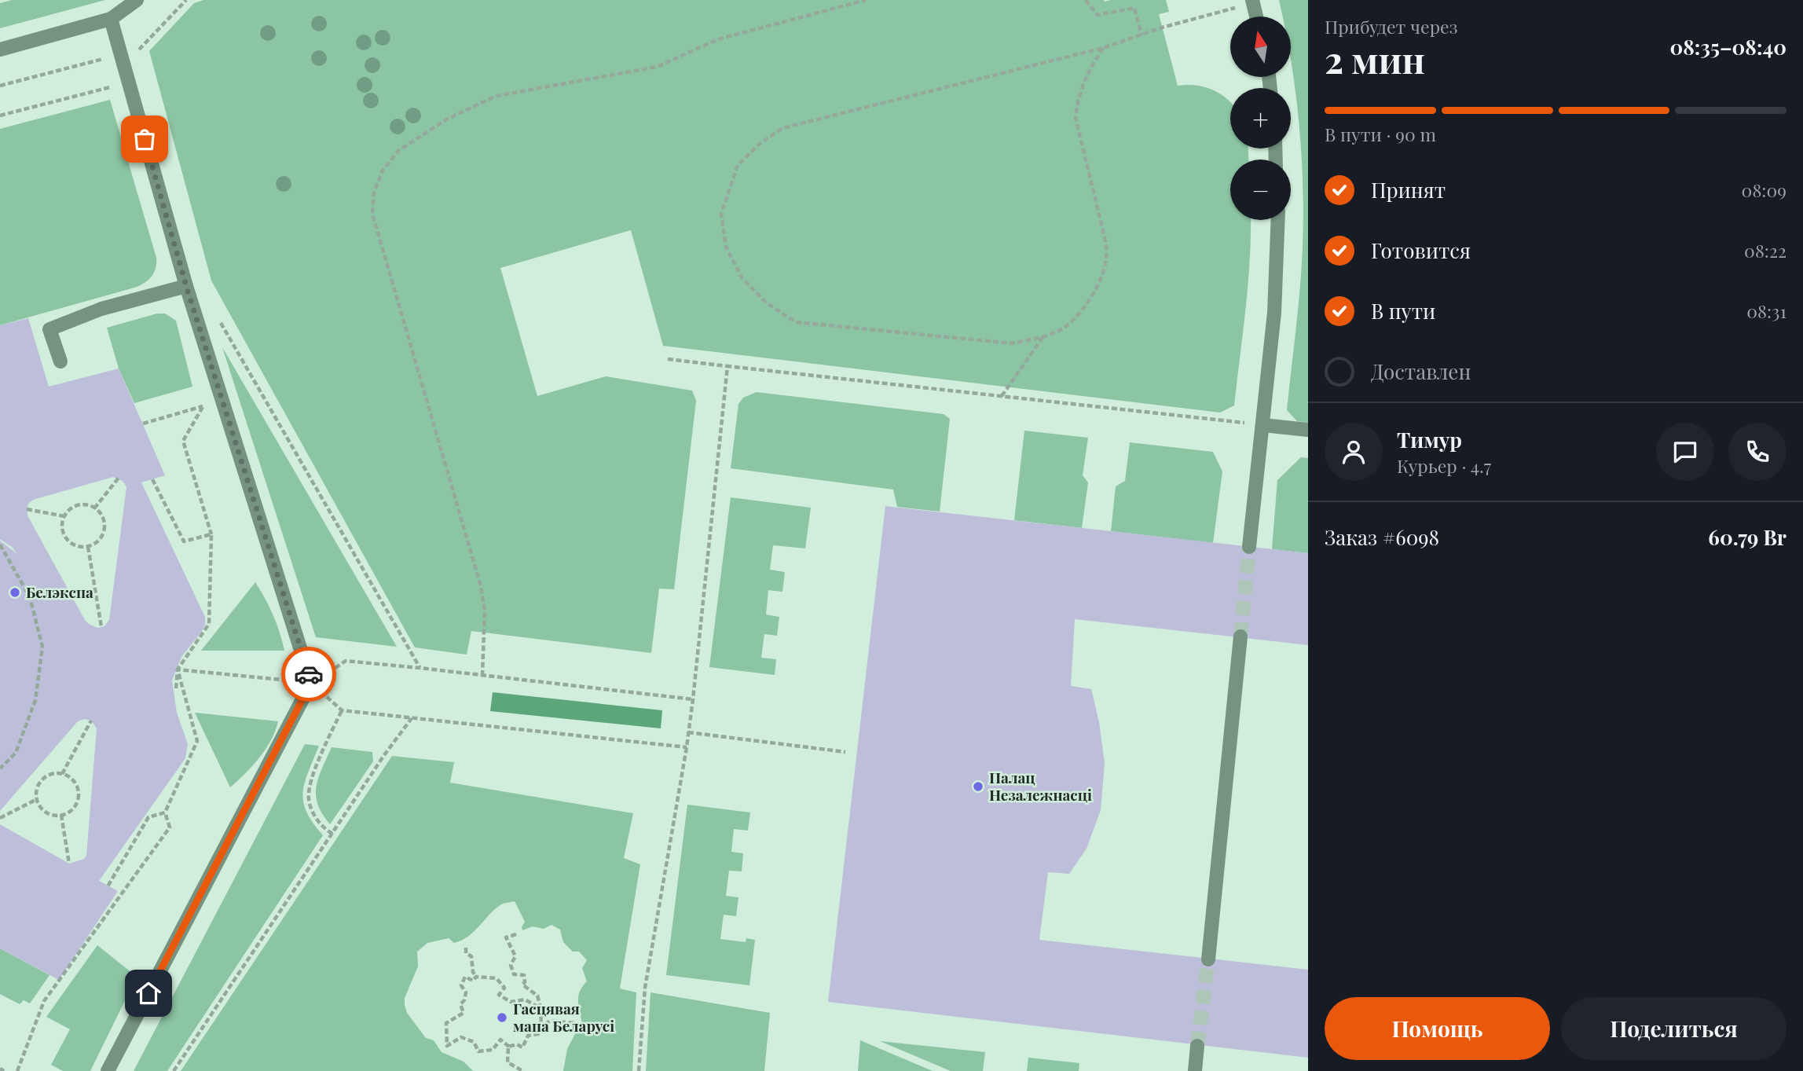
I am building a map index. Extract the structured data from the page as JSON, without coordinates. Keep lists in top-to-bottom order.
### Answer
{
  "places": ["Белэкспа", "Палац Незалежнасці", "Гасцявая мапа Беларусі"],
  "north": "top",
  "page": {
    "heading": ["2 мин", "Прибудет через", "08:35–08:40"],
    "panel": [
      "Тимур",
      "Курьер · 4.7",
      "Заказ #6098",
      "60.79 Br"
    ],
    "map_buttons": ["+", "−"],
    "bar": "В пути · 90 m",
    "list": [
      ["Принят", "08:09"],
      ["Готовится", "08:22"],
      ["В пути", "08:31"],
      "Доставлен"
    ],
    "buttons": ["Помощь", "Поделиться"]
  }
}
